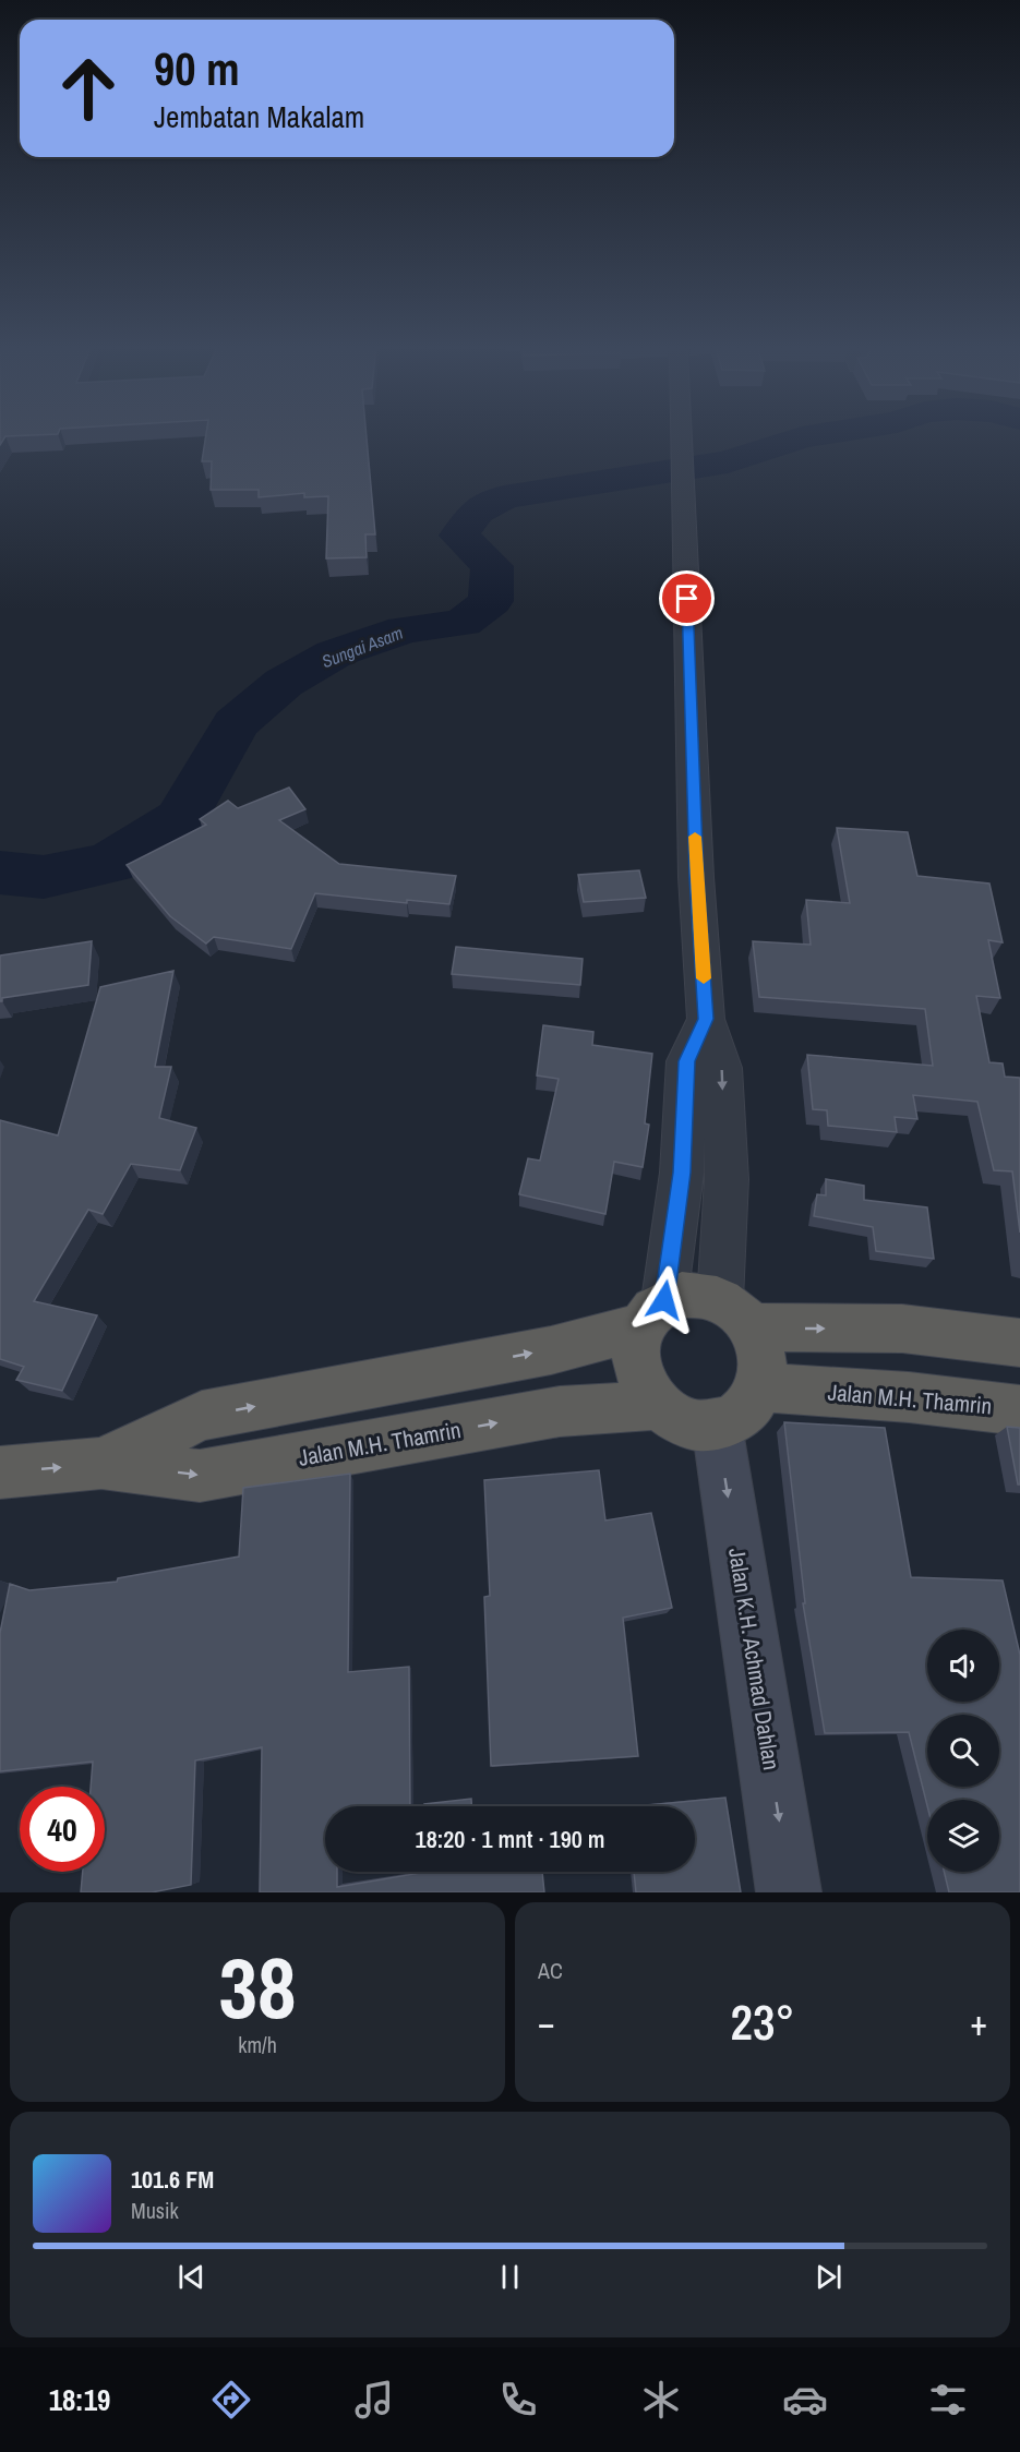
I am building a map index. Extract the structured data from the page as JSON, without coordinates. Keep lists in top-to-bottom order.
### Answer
{
  "streets": {
    "highway": ["Jalan M.H. Thamrin"],
    "main road": ["Jalan K.H. Achmad Dahlan"]
  },
  "crossings": [
    ["Jalan M.H. Thamrin", "Jalan K.H. Achmad Dahlan"]
  ],
  "one_way": ["Jalan M.H. Thamrin", "Jalan K.H. Achmad Dahlan"],
  "water": ["Sungai Asam"],
  "page": {
    "turn": ["90 m", "Jembatan Makalam"],
    "limit": "40",
    "trip": "18:20 · 1 mnt · 190 m",
    "tile": [
      ["38", "km/h"],
      "AC"
    ],
    "heat": ["−", "23°", "+"],
    "song": ["101.6 FM", "Musik"],
    "tabs": "18:19"
  }
}
